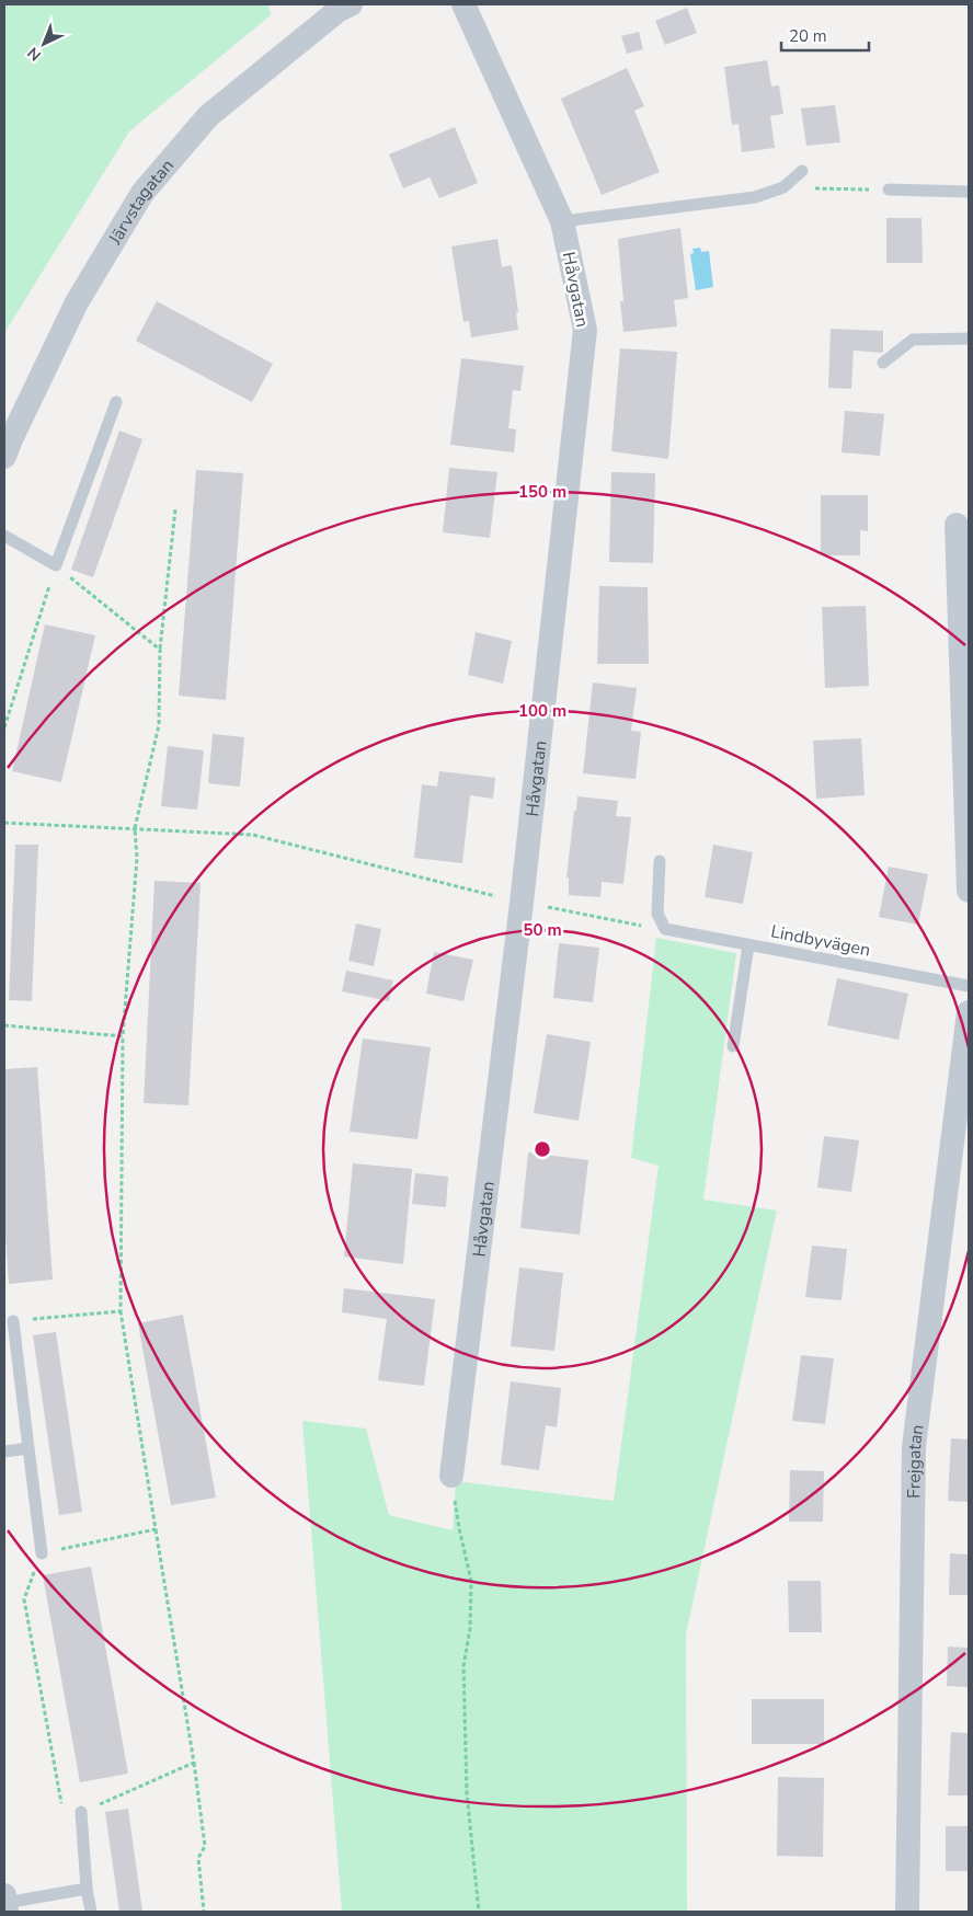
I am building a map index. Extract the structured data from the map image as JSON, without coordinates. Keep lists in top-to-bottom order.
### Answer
{
  "streets": {
    "street": ["Järvstagatan", "Håvgatan", "Frejgatan"],
    "lane": ["Lindbyvägen"]
  },
  "scale_bar": "20 m",
  "north": "bottom left",
  "rings": ["150 m", "100 m", "50 m"]
}
